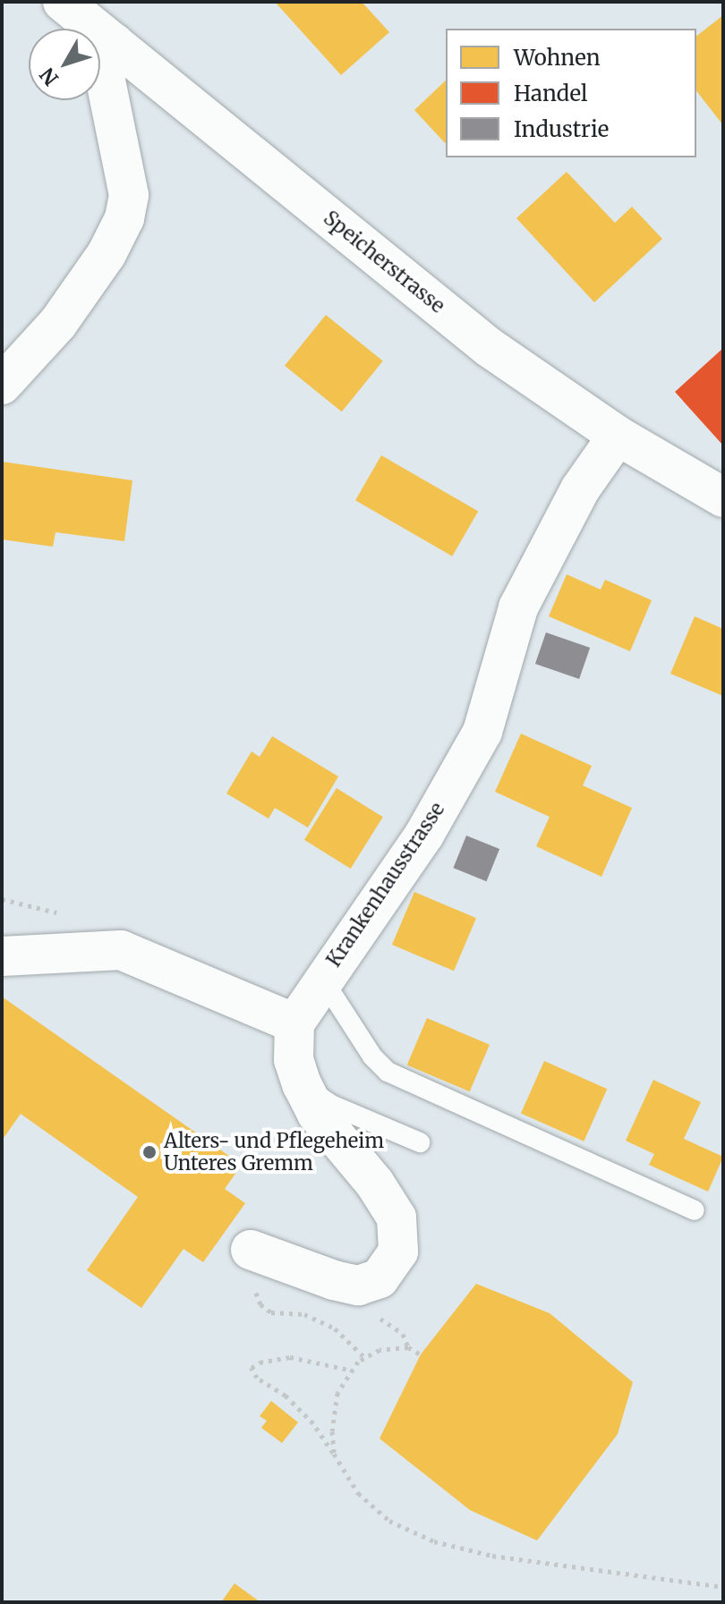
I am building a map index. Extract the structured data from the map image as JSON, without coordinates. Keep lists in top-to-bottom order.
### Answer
{
  "streets": {
    "street": ["Speicherstrasse", "Krankenhausstrasse"]
  },
  "crossings": [
    ["Speicherstrasse", "Krankenhausstrasse"]
  ],
  "places": ["Alters- und Pflegeheim Unteres Gremm"],
  "legend": ["Wohnen", "Handel", "Industrie"],
  "north": "bottom left"
}
